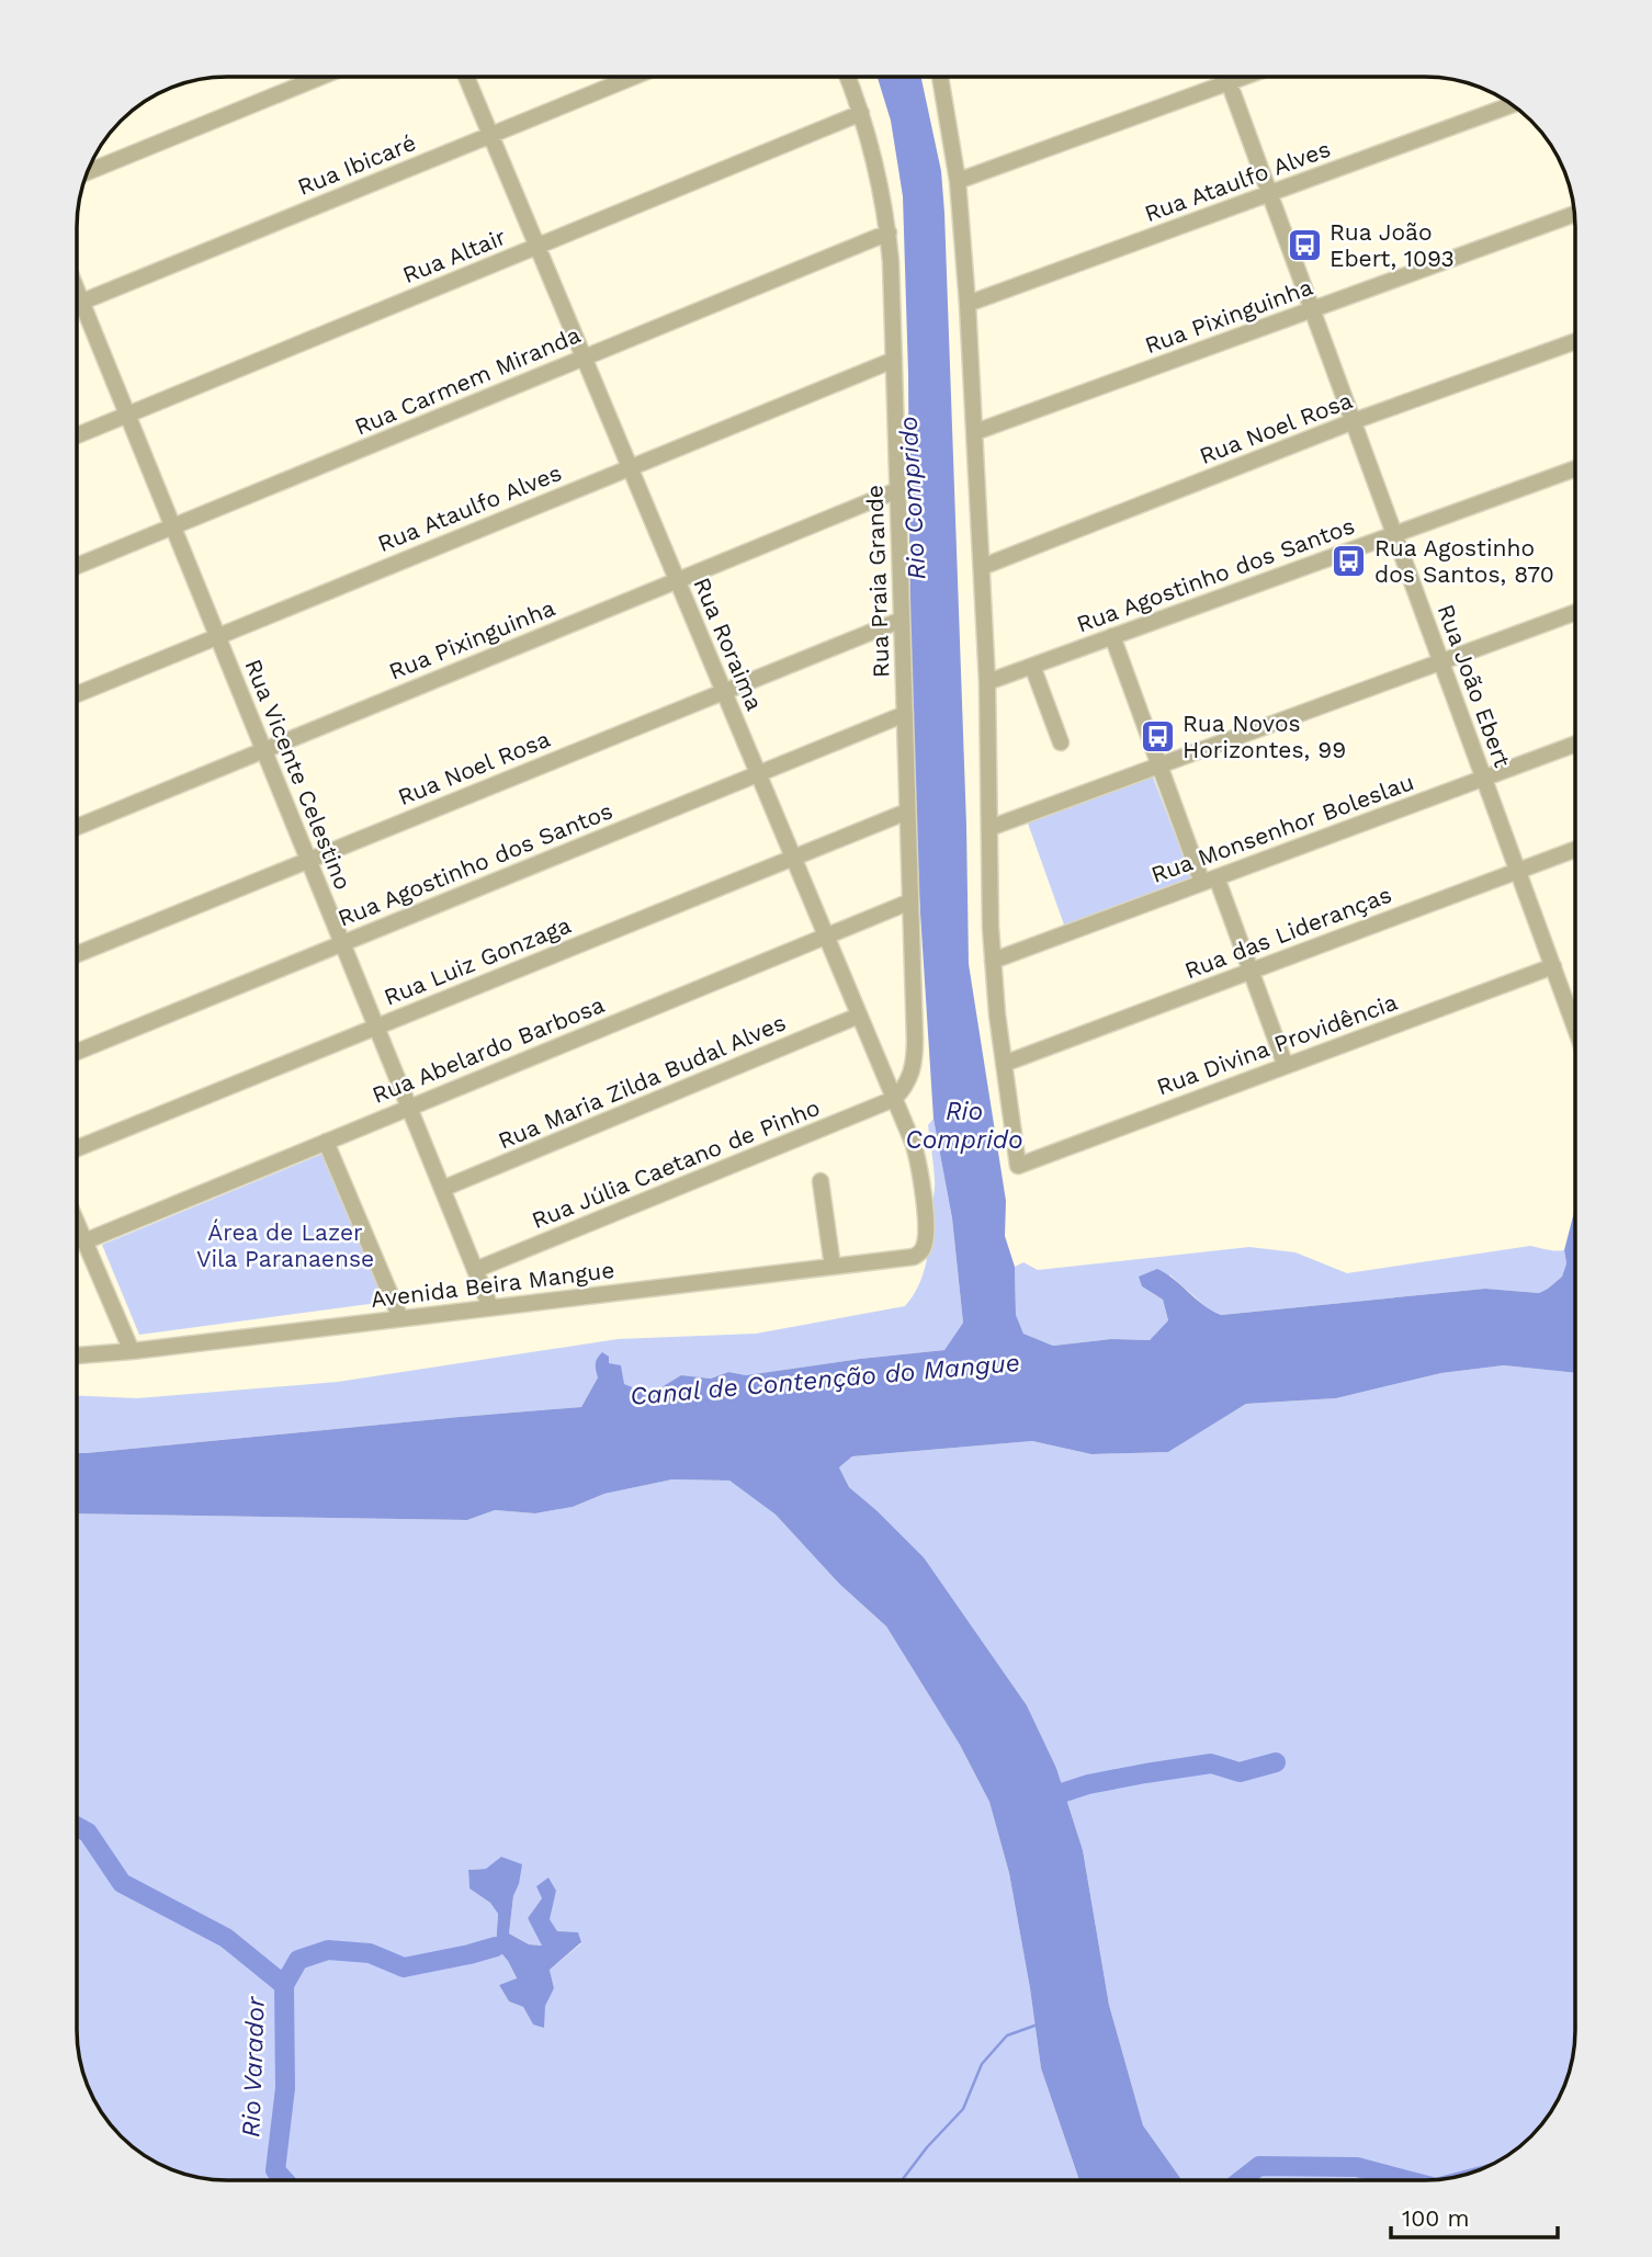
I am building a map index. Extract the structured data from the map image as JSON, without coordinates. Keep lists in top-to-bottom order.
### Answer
{
  "streets": {
    "street": [
      "Rua Ibicaré",
      "Rua Ataulfo Alves",
      "Rua Altair",
      "Rua Pixinguinha",
      "Rua Carmem Miranda",
      "Rua Noel Rosa",
      "Rua Agostinho dos Santos",
      "Rua Praia Grande",
      "Rua Roraima",
      "Rua João Ebert",
      "Rua Vicente Celestino",
      "Rua Monsenhor Boleslau",
      "Rua das Lideranças",
      "Rua Luiz Gonzaga",
      "Rua Divina Providência",
      "Rua Abelardo Barbosa",
      "Rua Maria Zilda Budal Alves",
      "Rua Júlia Caetano de Pinho",
      "Avenida Beira Mangue"
    ]
  },
  "crossings": [
    ["Rua Ibicaré", "Rua Roraima"],
    ["Rua Ibicaré", "Rua Vicente Celestino"],
    ["Rua Ataulfo Alves", "Rua Praia Grande"],
    ["Rua Ataulfo Alves", "Rua Roraima"],
    ["Rua Ataulfo Alves", "Rua João Ebert"],
    ["Rua Ataulfo Alves", "Rua Vicente Celestino"],
    ["Rua Altair", "Rua Praia Grande"],
    ["Rua Altair", "Rua Roraima"],
    ["Rua Altair", "Rua Vicente Celestino"],
    ["Rua Pixinguinha", "Rua Praia Grande"],
    ["Rua Pixinguinha", "Rua Roraima"],
    ["Rua Pixinguinha", "Rua João Ebert"],
    ["Rua Pixinguinha", "Rua Vicente Celestino"],
    ["Rua Carmem Miranda", "Rua Praia Grande"],
    ["Rua Carmem Miranda", "Rua Roraima"],
    ["Rua Carmem Miranda", "Rua Vicente Celestino"],
    ["Rua Noel Rosa", "Rua Praia Grande"],
    ["Rua Noel Rosa", "Rua Roraima"],
    ["Rua Noel Rosa", "Rua João Ebert"],
    ["Rua Noel Rosa", "Rua Vicente Celestino"],
    ["Rua Agostinho dos Santos", "Rua Praia Grande"],
    ["Rua Agostinho dos Santos", "Rua Roraima"],
    ["Rua Agostinho dos Santos", "Rua João Ebert"],
    ["Rua Agostinho dos Santos", "Rua Vicente Celestino"],
    ["Rua Praia Grande", "Rua Roraima"],
    ["Rua Praia Grande", "Rua Luiz Gonzaga"],
    ["Rua Praia Grande", "Rua Abelardo Barbosa"],
    ["Rua Praia Grande", "Rua Júlia Caetano de Pinho"],
    ["Rua Roraima", "Rua Luiz Gonzaga"],
    ["Rua Roraima", "Rua Abelardo Barbosa"],
    ["Rua Roraima", "Rua Maria Zilda Budal Alves"],
    ["Rua Roraima", "Rua Júlia Caetano de Pinho"],
    ["Rua Roraima", "Avenida Beira Mangue"],
    ["Rua João Ebert", "Rua Monsenhor Boleslau"],
    ["Rua João Ebert", "Rua das Lideranças"],
    ["Rua João Ebert", "Rua Divina Providência"],
    ["Rua Vicente Celestino", "Rua Luiz Gonzaga"],
    ["Rua Vicente Celestino", "Rua Abelardo Barbosa"],
    ["Rua Vicente Celestino", "Rua Maria Zilda Budal Alves"],
    ["Rua Vicente Celestino", "Rua Júlia Caetano de Pinho"],
    ["Rua Vicente Celestino", "Avenida Beira Mangue"],
    ["Rua das Lideranças", "Rua Divina Providência"]
  ],
  "water": ["Rio Comprido", "Canal de Contenção do Mangue", "Rio Varador"],
  "parks": ["Área de Lazer Vila Paranaense"],
  "places": {
    "bus stop": ["Rua João Ebert, 1093", "Rua Agostinho dos Santos, 870", "Rua Novos Horizontes, 99"]
  },
  "scale_bar": "100 m"
}
